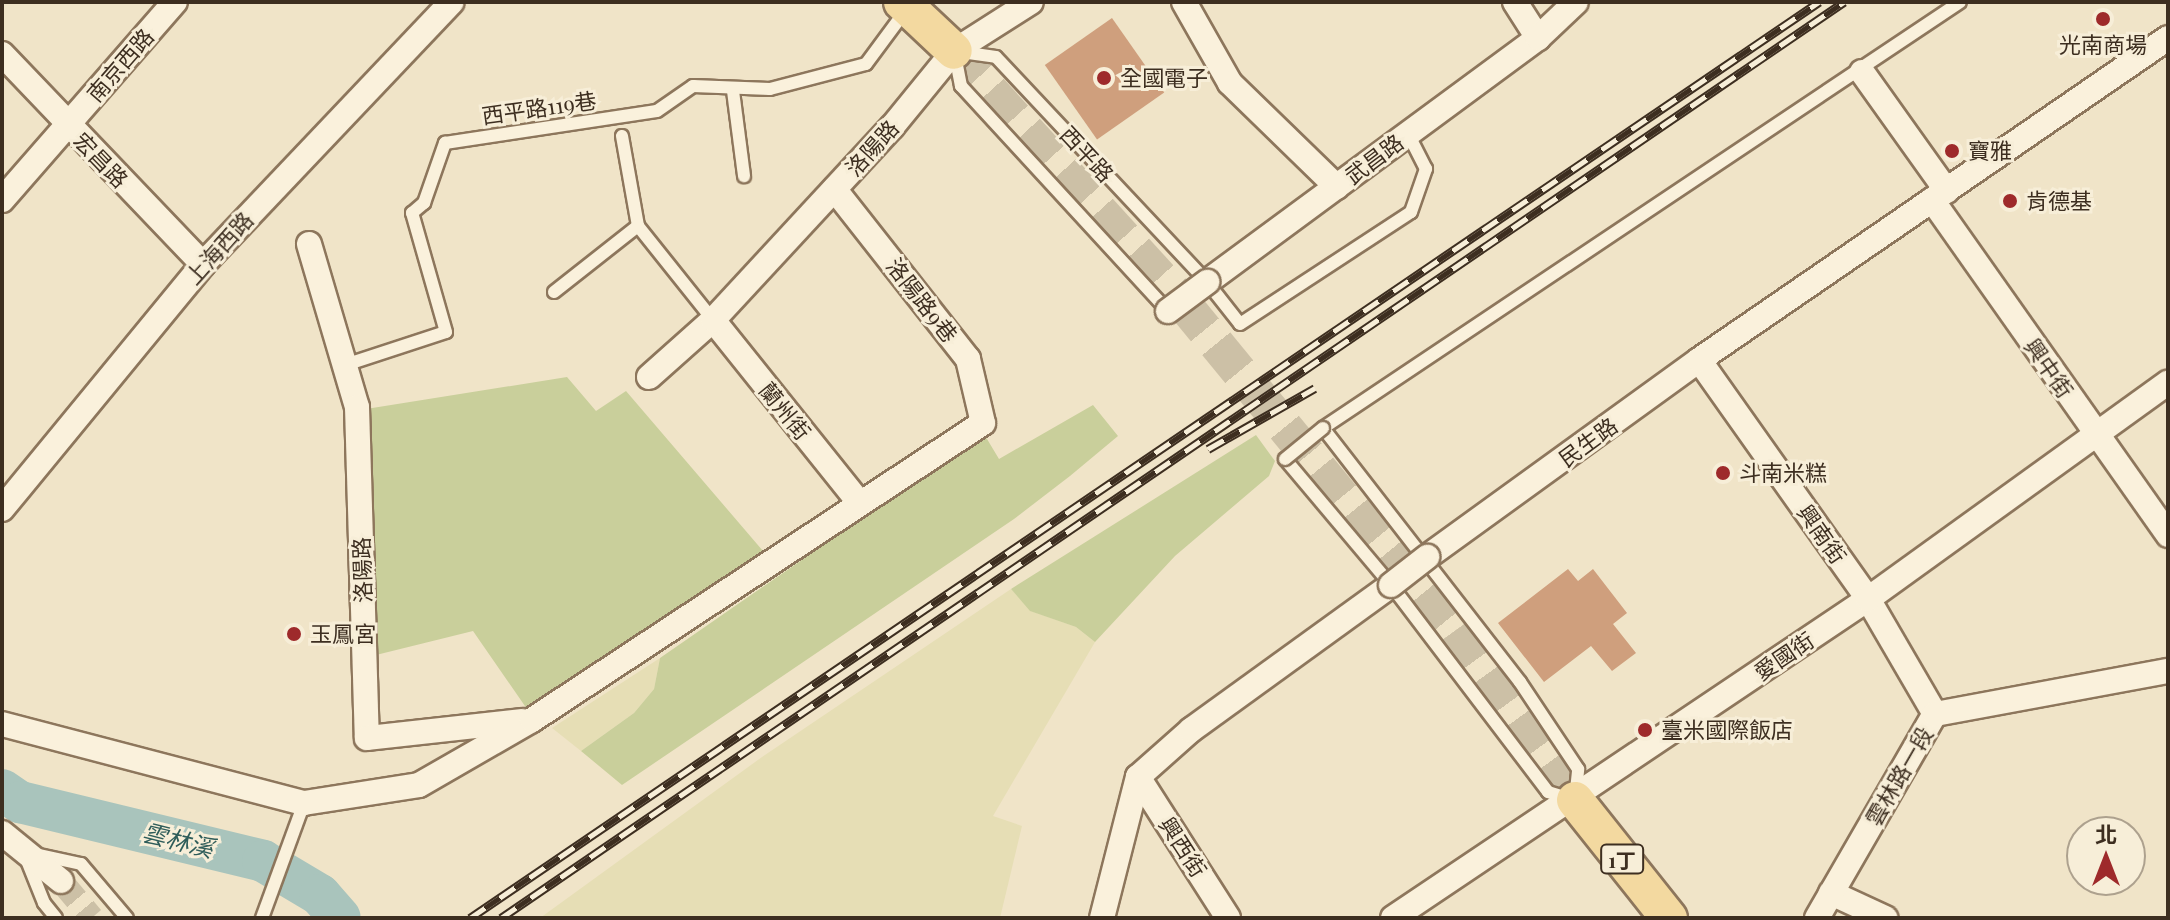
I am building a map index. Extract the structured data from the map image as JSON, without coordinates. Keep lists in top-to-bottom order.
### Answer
{
  "streets": {
    "main road": ["1丁"],
    "street": [
      "南京西路",
      "洛陽路",
      "武昌路",
      "宏昌路",
      "上海西路",
      "洛陽路9巷",
      "興中街",
      "蘭州街",
      "民生路",
      "興南街",
      "愛國街",
      "雲林路一段",
      "興西街"
    ],
    "lane": ["西平路119巷", "西平路"]
  },
  "crossings": [
    ["南京西路", "宏昌路"],
    ["西平路119巷", "洛陽路"],
    ["洛陽路", "西平路"],
    ["洛陽路", "洛陽路9巷"],
    ["洛陽路", "蘭州街"],
    ["西平路", "武昌路"],
    ["宏昌路", "上海西路"],
    ["興中街", "民生路"],
    ["興中街", "愛國街"],
    ["民生路", "興南街"],
    ["民生路", "興西街"],
    ["興南街", "愛國街"],
    ["興南街", "雲林路一段"],
    ["愛國街", "1丁"]
  ],
  "water": ["雲林溪"],
  "places": [
    "光南商場",
    "全國電子",
    "寶雅",
    "肯德基",
    "斗南米糕",
    "玉鳳宮",
    "臺米國際飯店"
  ],
  "north": "top"
}
